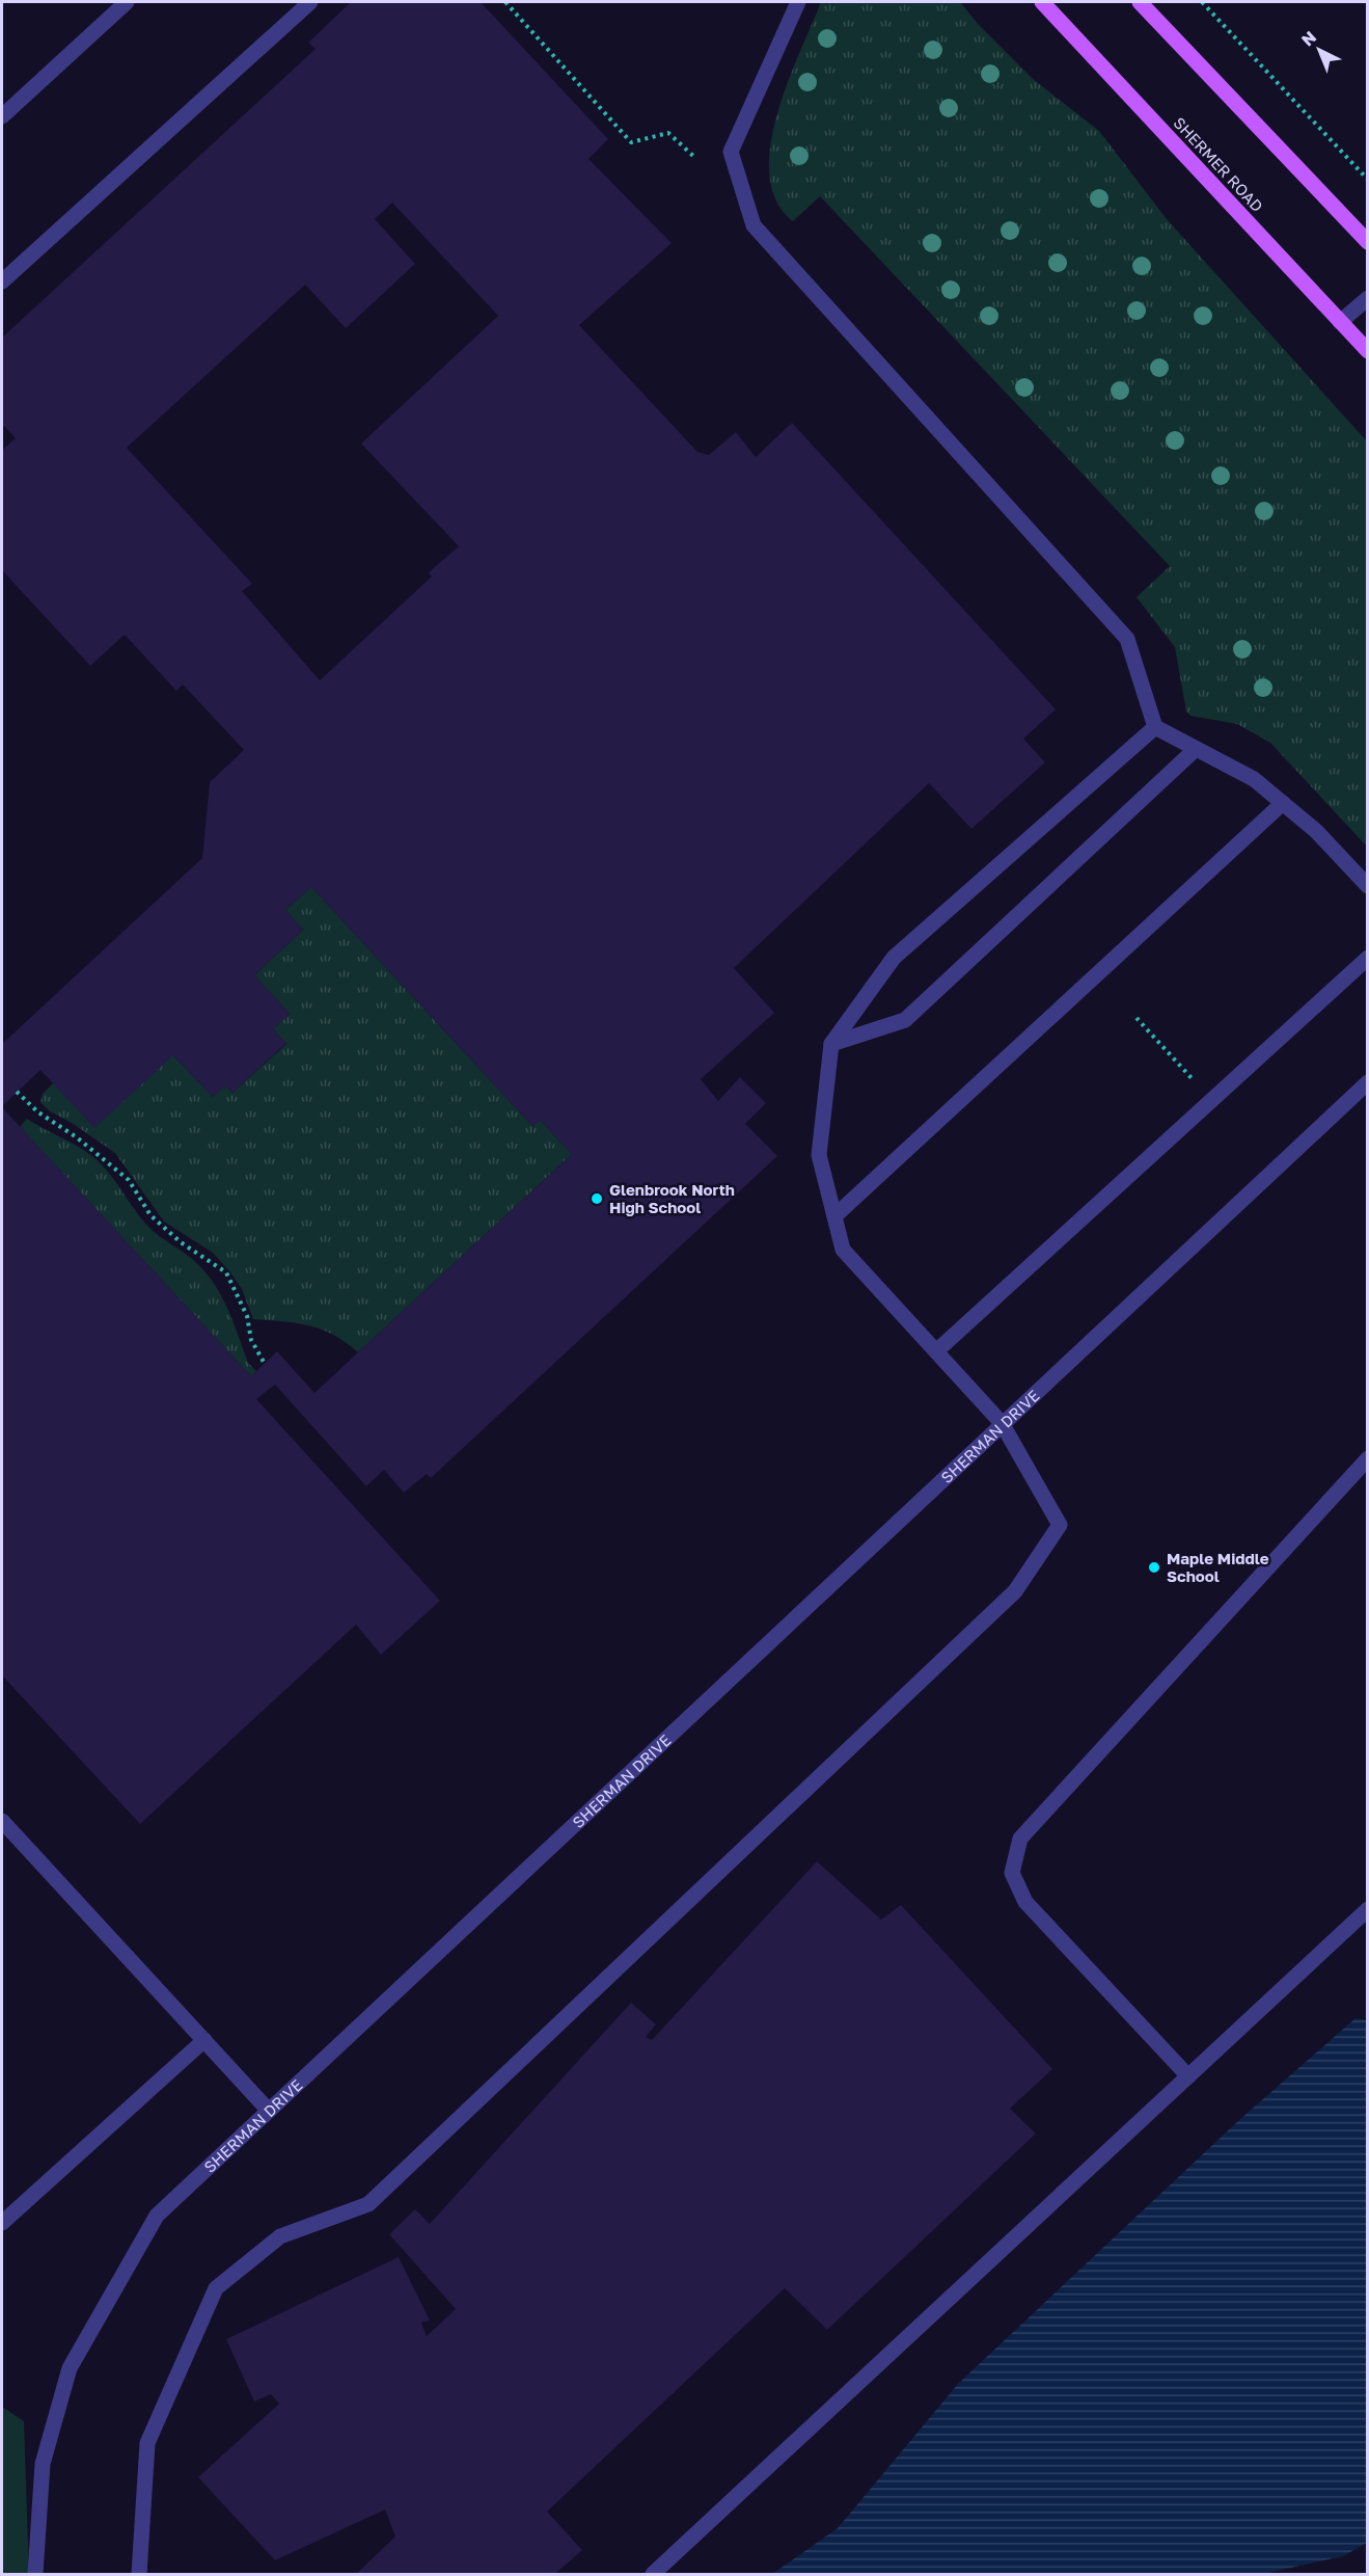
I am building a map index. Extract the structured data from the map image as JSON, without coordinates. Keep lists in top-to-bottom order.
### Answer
{
  "streets": {
    "main road": ["SHERMER ROAD"],
    "street": ["SHERMAN DRIVE"]
  },
  "places": ["Glenbrook North High School", "Maple Middle School"],
  "north": "top left"
}
